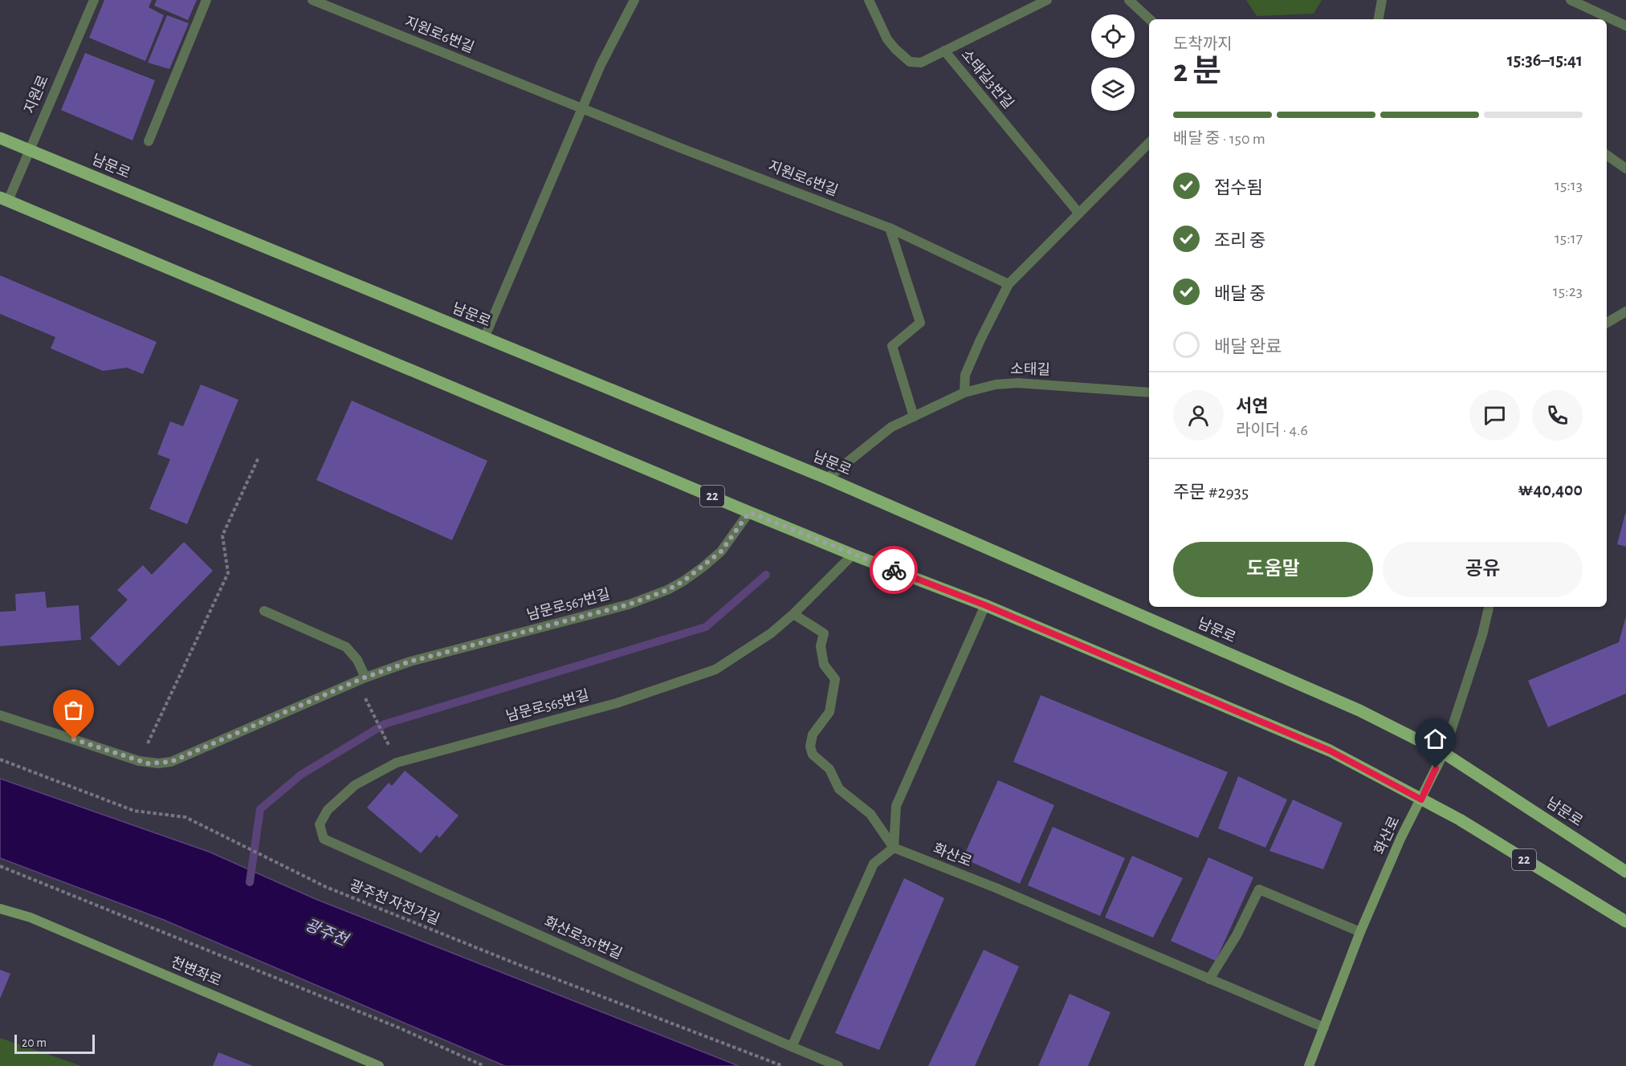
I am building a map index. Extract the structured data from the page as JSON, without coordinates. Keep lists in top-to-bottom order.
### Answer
{
  "streets": {
    "main road": [
      "남문로",
      "22",
      "화산로",
      "천변좌로"
    ],
    "street": [
      "지원로6번길",
      "소태길3번길",
      "지원로",
      "소태길",
      "남문로567번길",
      "남문로565번길",
      "화산로351번길"
    ],
    "path": ["광주천 자전거길"]
  },
  "crossings": [
    ["지원로", "남문로"],
    ["지원로", "22"],
    ["남문로", "소태길"],
    ["남문로", "화산로"],
    ["22", "남문로567번길"],
    ["22", "남문로565번길"],
    ["22", "화산로"],
    ["남문로565번길", "화산로351번길"]
  ],
  "water": ["광주천"],
  "scale_bar": "20 m",
  "page": {
    "heading": ["2 분", "도착까지", "15:36–15:41"],
    "panel": [
      "서연",
      "라이더 · 4.6",
      "주문 #2935",
      "₩40,400"
    ],
    "bar": "배달 중 · 150 m",
    "list": [
      ["접수됨", "15:13"],
      ["조리 중", "15:17"],
      ["배달 중", "15:23"],
      "배달 완료"
    ],
    "buttons": ["도움말", "공유"],
    "scale": "20 m"
  }
}
